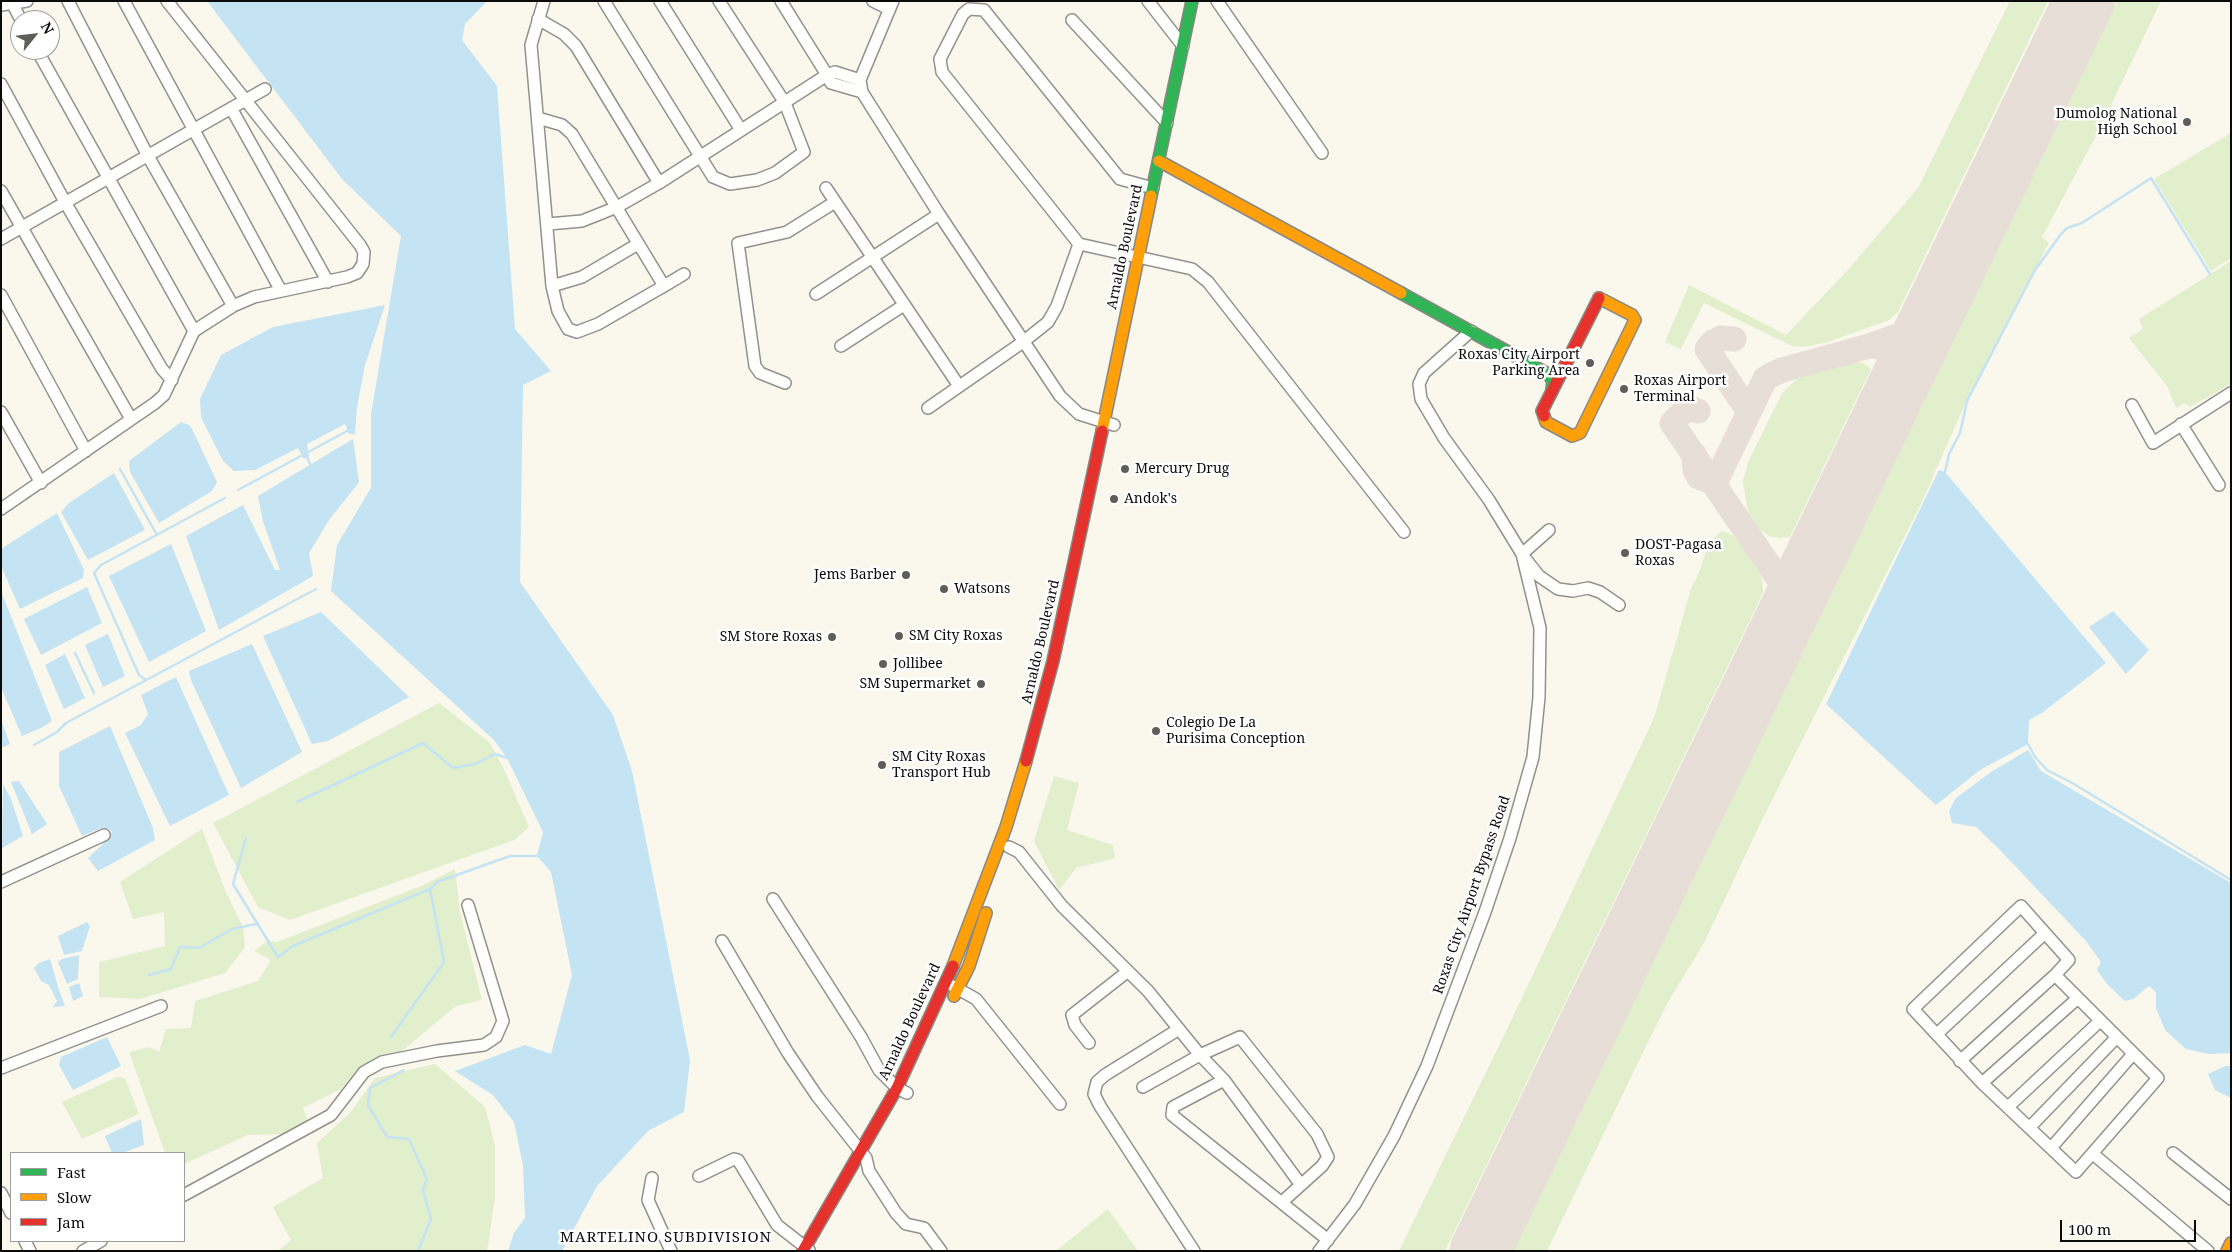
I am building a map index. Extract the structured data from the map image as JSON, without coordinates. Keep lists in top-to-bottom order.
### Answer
{
  "streets": {
    "main road": ["Arnaldo Boulevard"],
    "street": ["Roxas City Airport Bypass Road"]
  },
  "districts": ["MARTELINO SUBDIVISION"],
  "places": [
    "Dumolog National High School",
    "Roxas City Airport Parking Area",
    "Roxas Airport Terminal",
    "Mercury Drug",
    "Andok's",
    "DOST-Pagasa Roxas",
    "Jems Barber",
    "Watsons",
    "SM City Roxas",
    "SM Store Roxas",
    "Jollibee",
    "SM Supermarket",
    "Colegio De La Purisima Conception",
    "SM City Roxas Transport Hub"
  ],
  "legend": ["Fast", "Slow", "Jam"],
  "scale_bar": "100 m",
  "north": "top right"
}
